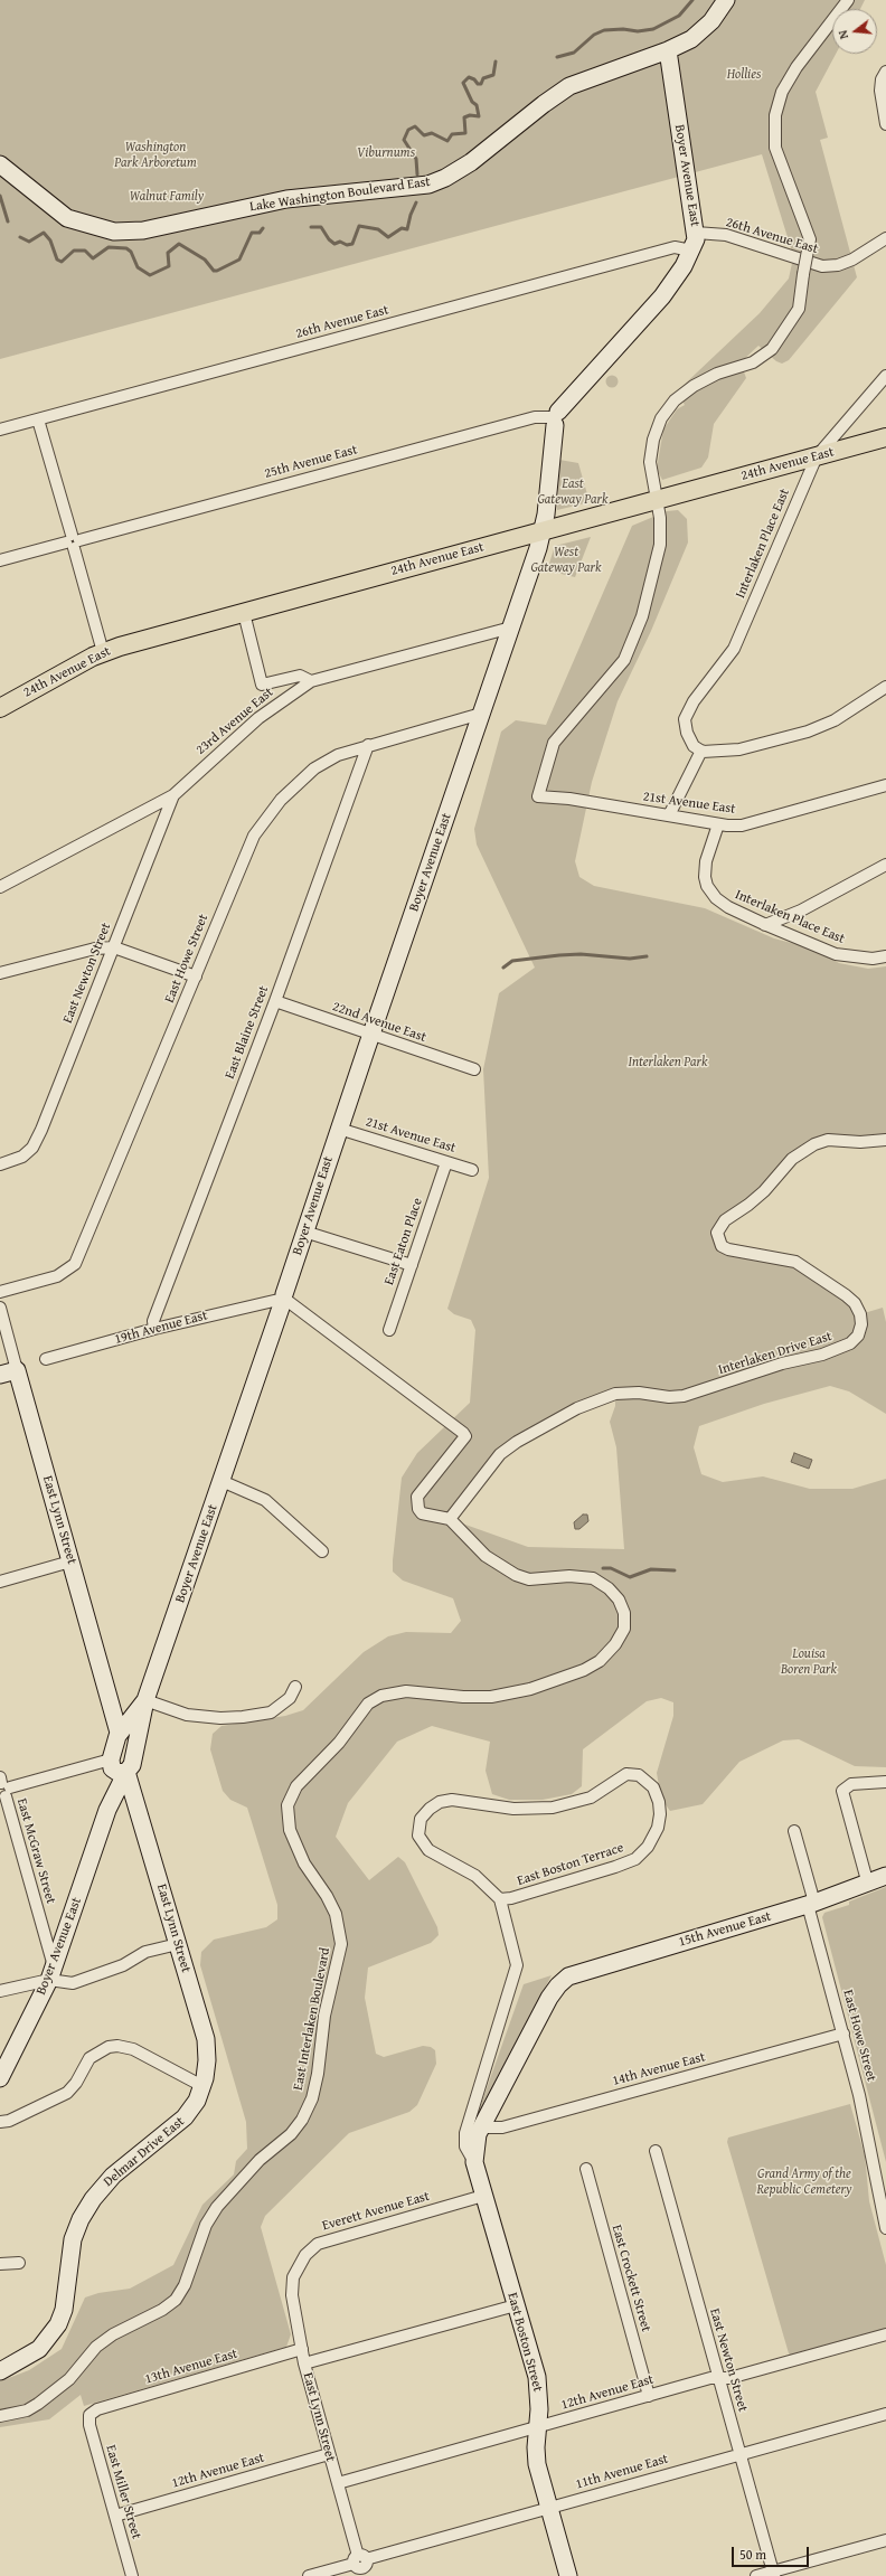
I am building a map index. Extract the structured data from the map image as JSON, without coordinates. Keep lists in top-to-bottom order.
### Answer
{
  "streets": {
    "main road": ["24th Avenue East"],
    "street": [
      "Boyer Avenue East",
      "Lake Washington Boulevard East",
      "26th Avenue East",
      "25th Avenue East",
      "Interlaken Place East",
      "23rd Avenue East",
      "21st Avenue East",
      "East Howe Street",
      "East Newton Street",
      "22nd Avenue East",
      "East Blaine Street",
      "East Eaton Place",
      "19th Avenue East",
      "Interlaken Drive East",
      "East Lynn Street",
      "East McGraw Street",
      "East Boston Terrace",
      "15th Avenue East",
      "East Interlaken Boulevard",
      "14th Avenue East",
      "Delmar Drive East",
      "Everett Avenue East",
      "East Crockett Street",
      "East Boston Street",
      "13th Avenue East",
      "12th Avenue East",
      "11th Avenue East",
      "East Miller Street"
    ]
  },
  "crossings": [
    ["Boyer Avenue East", "Lake Washington Boulevard East"],
    ["Boyer Avenue East", "26th Avenue East"],
    ["Boyer Avenue East", "25th Avenue East"],
    ["Boyer Avenue East", "24th Avenue East"],
    ["Boyer Avenue East", "23rd Avenue East"],
    ["Boyer Avenue East", "21st Avenue East"],
    ["Boyer Avenue East", "East Howe Street"],
    ["Boyer Avenue East", "22nd Avenue East"],
    ["Boyer Avenue East", "19th Avenue East"],
    ["Boyer Avenue East", "East Lynn Street"],
    ["Boyer Avenue East", "East McGraw Street"],
    ["24th Avenue East", "Interlaken Place East"],
    ["24th Avenue East", "21st Avenue East"],
    ["Interlaken Place East", "21st Avenue East"],
    ["23rd Avenue East", "East Newton Street"],
    ["21st Avenue East", "East Eaton Place"],
    ["East Howe Street", "East Blaine Street"],
    ["East Howe Street", "15th Avenue East"],
    ["East Howe Street", "14th Avenue East"],
    ["East Newton Street", "12th Avenue East"],
    ["East Newton Street", "11th Avenue East"],
    ["22nd Avenue East", "East Blaine Street"],
    ["East Blaine Street", "19th Avenue East"],
    ["Interlaken Drive East", "East Interlaken Boulevard"],
    ["East Lynn Street", "Delmar Drive East"],
    ["East Lynn Street", "Everett Avenue East"],
    ["East Lynn Street", "13th Avenue East"],
    ["East Lynn Street", "12th Avenue East"],
    ["East Lynn Street", "11th Avenue East"],
    ["East Boston Terrace", "East Boston Street"],
    ["15th Avenue East", "East Boston Street"],
    ["14th Avenue East", "East Boston Street"],
    ["Everett Avenue East", "East Boston Street"],
    ["East Crockett Street", "12th Avenue East"],
    ["East Boston Street", "12th Avenue East"],
    ["East Boston Street", "11th Avenue East"],
    ["13th Avenue East", "East Miller Street"],
    ["12th Avenue East", "East Miller Street"]
  ],
  "parks": [
    "Hollies",
    "Washington Park Arboretum",
    "Viburnums",
    "Walnut Family",
    "East Gateway Park",
    "West Gateway Park",
    "Interlaken Park",
    "Louisa Boren Park",
    "Grand Army of the Republic Cemetery"
  ],
  "scale_bar": "50 m",
  "north": "left"
}
